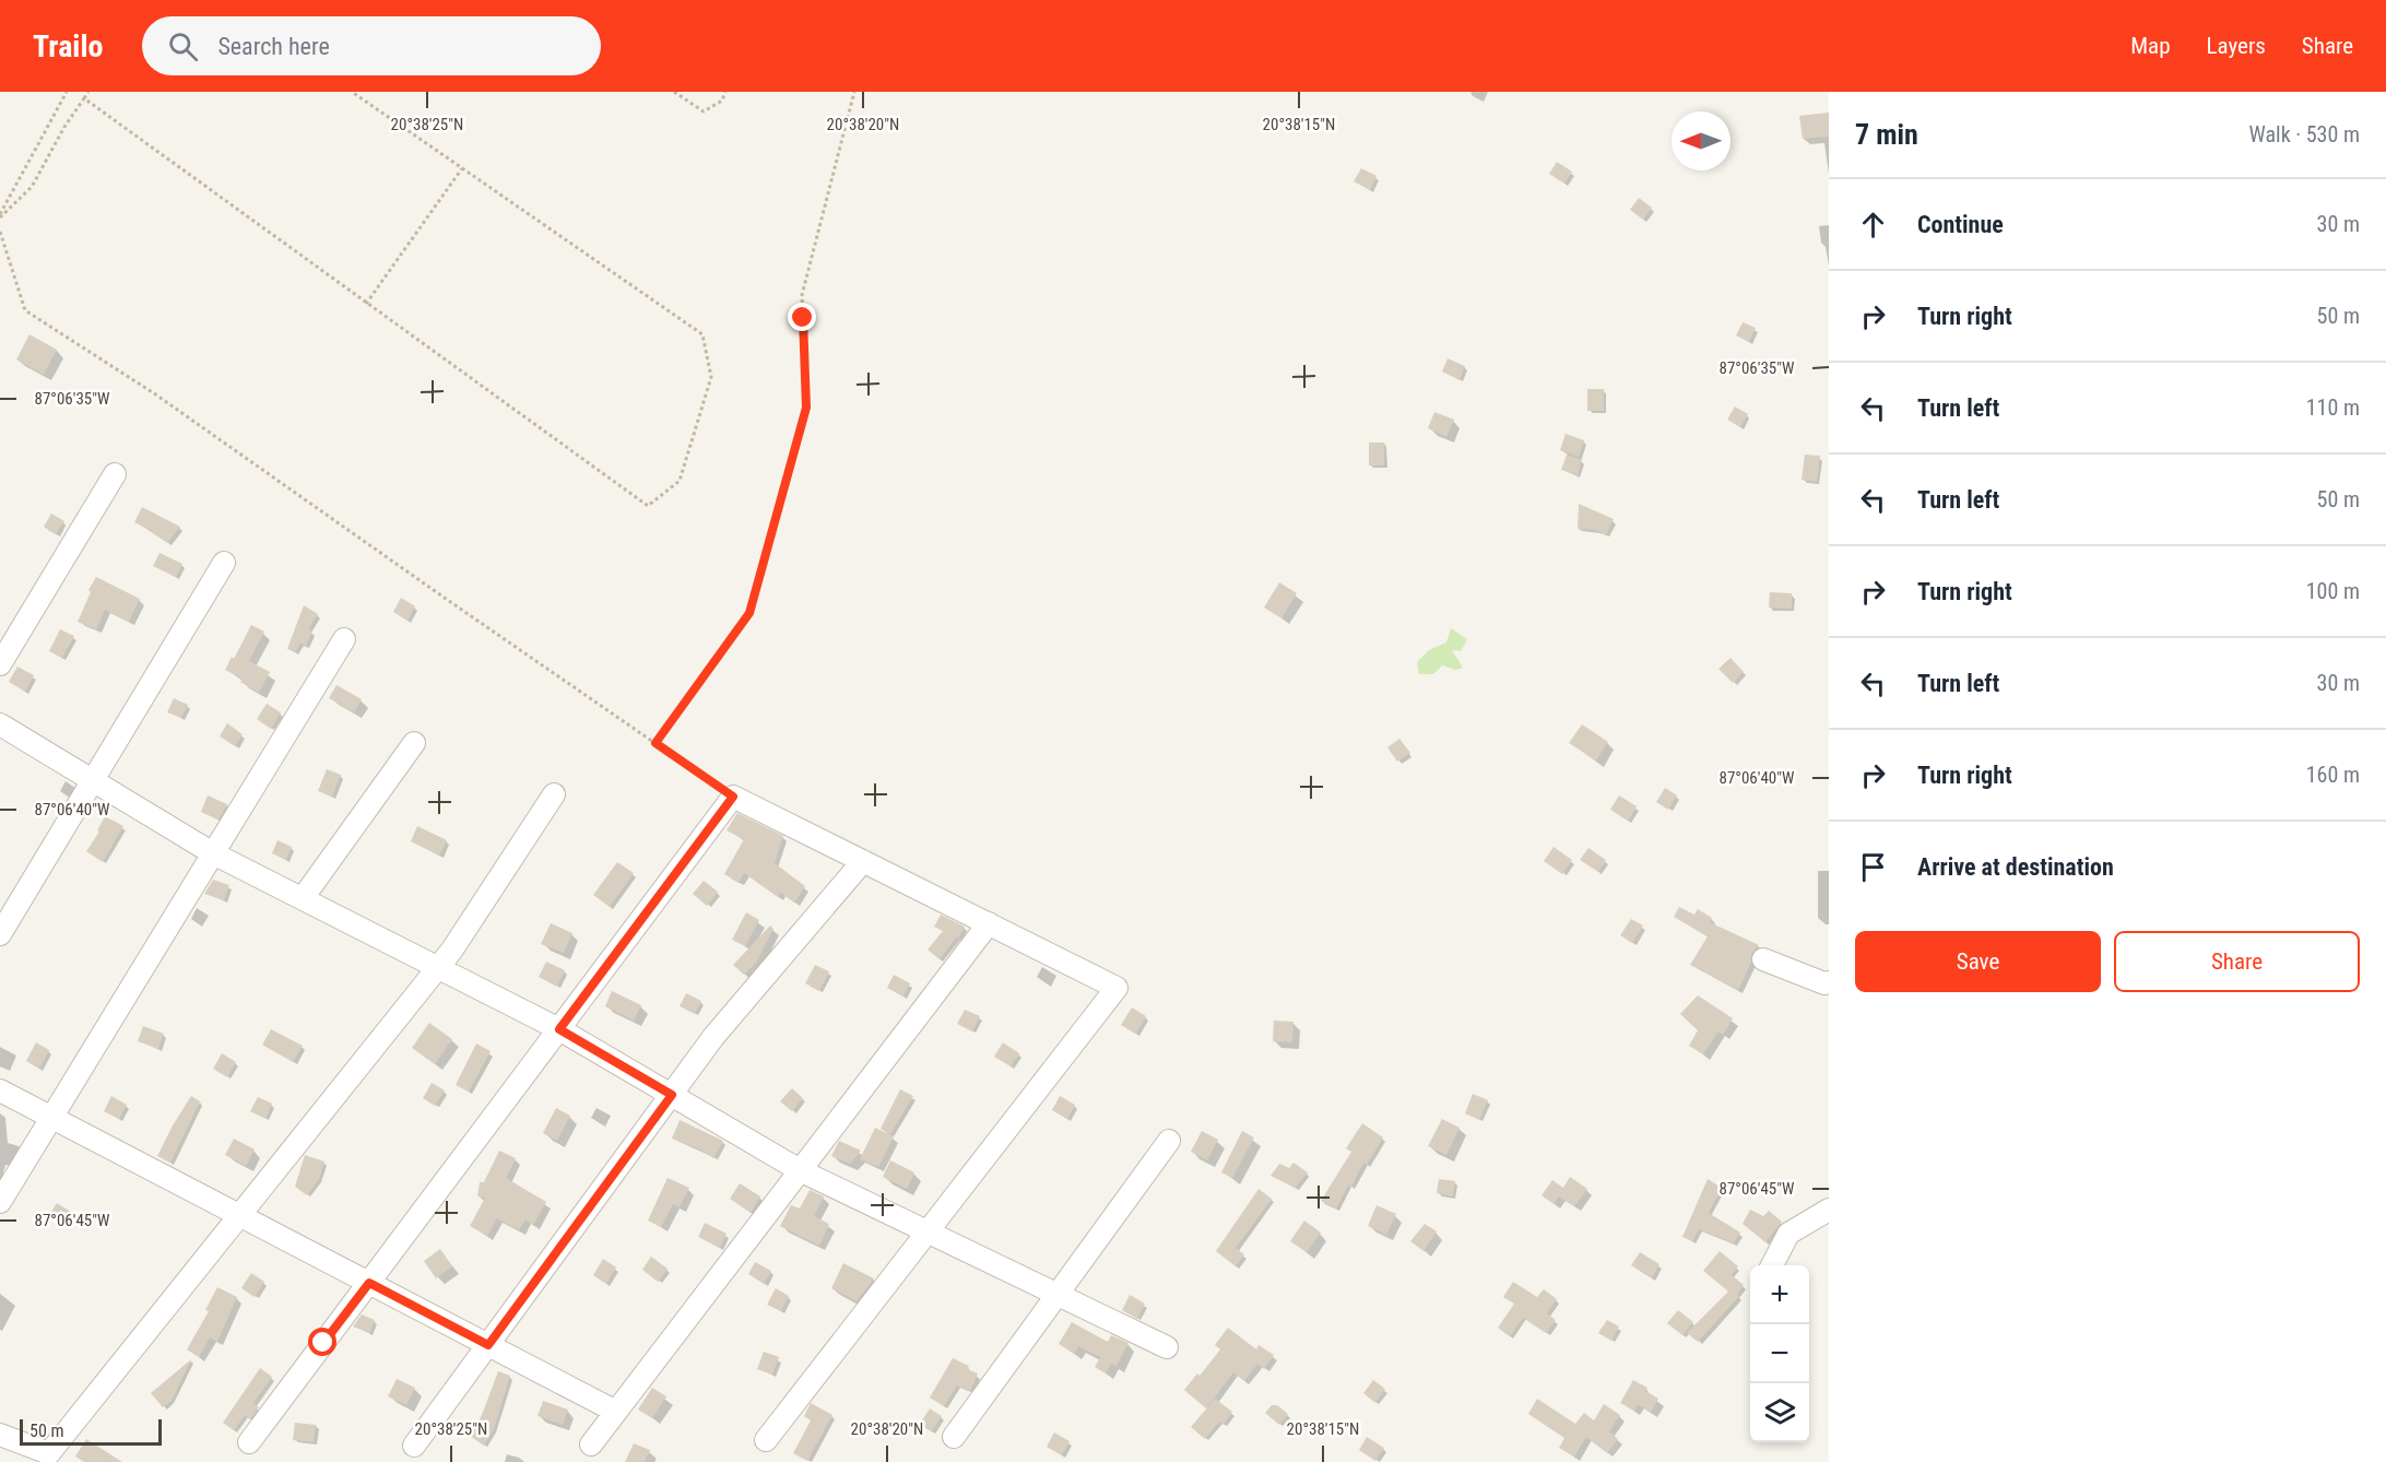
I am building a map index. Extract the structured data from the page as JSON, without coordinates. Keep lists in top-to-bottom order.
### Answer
{
  "scale_bar": "50 m",
  "north": "left",
  "page": {
    "header": "Trailo",
    "search": "Search here",
    "nav": ["Map", "Layers", "Share"],
    "heading": ["7 min", "Walk · 530 m"],
    "list": [
      ["Continue", "30 m"],
      ["Turn right", "50 m"],
      ["Turn left", "110 m"],
      ["Turn left", "50 m"],
      ["Turn right", "100 m"],
      ["Turn left", "30 m"],
      ["Turn right", "160 m"],
      "Arrive at destination"
    ],
    "buttons": ["Save", "Share"],
    "map_buttons": ["+", "−"],
    "scale": "50 m"
  },
  "coordinates": [
    "20°38'25\"N",
    "20°38'20\"N",
    "20°38'15\"N",
    "87°06'35\"W",
    "87°06'40\"W",
    "87°06'45\"W"
  ]
}
